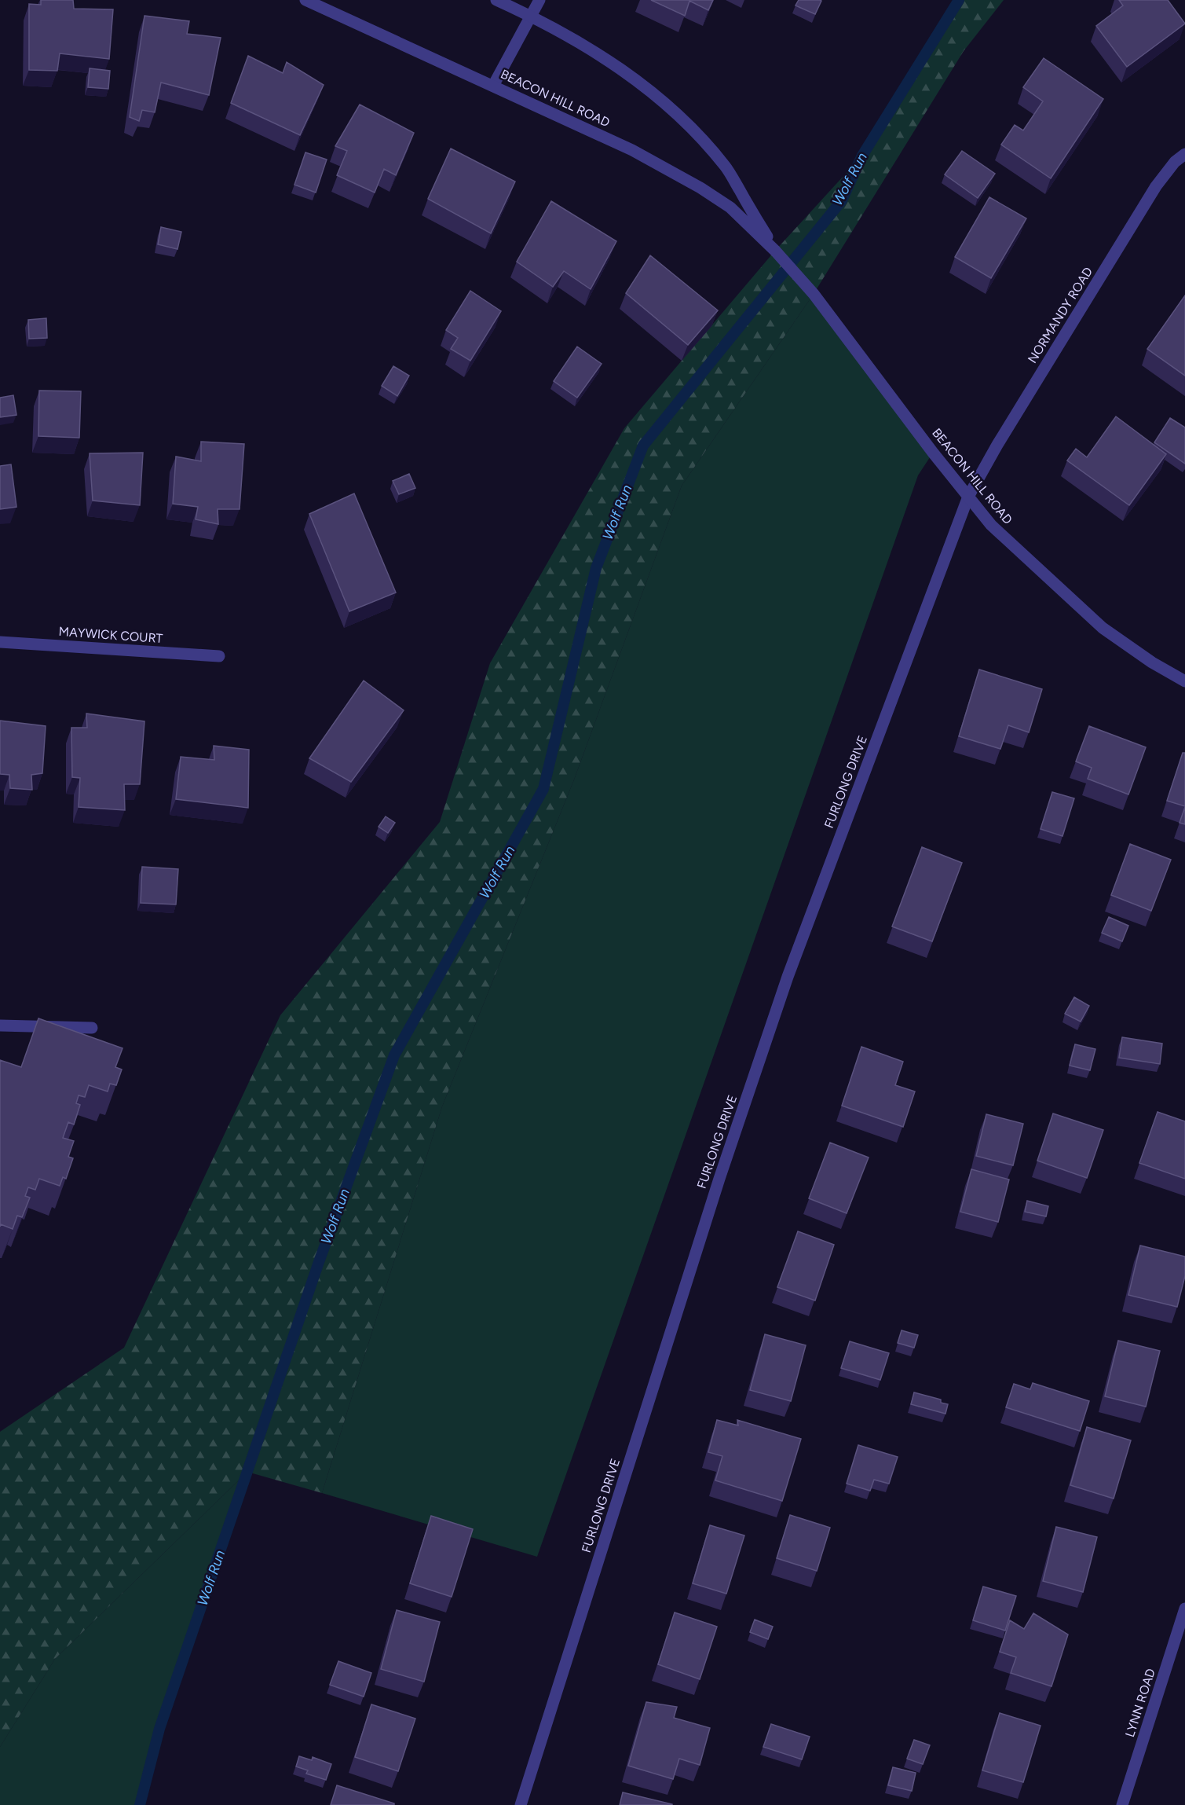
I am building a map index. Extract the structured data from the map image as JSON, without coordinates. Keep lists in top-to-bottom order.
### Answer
{
  "streets": {
    "street": [
      "BEACON HILL ROAD",
      "NORMANDY ROAD",
      "MAYWICK COURT",
      "FURLONG DRIVE",
      "LYNN ROAD"
    ]
  },
  "crossings": [
    ["BEACON HILL ROAD", "NORMANDY ROAD"],
    ["BEACON HILL ROAD", "FURLONG DRIVE"],
    ["NORMANDY ROAD", "FURLONG DRIVE"]
  ],
  "water": ["Wolf Run"]
}
